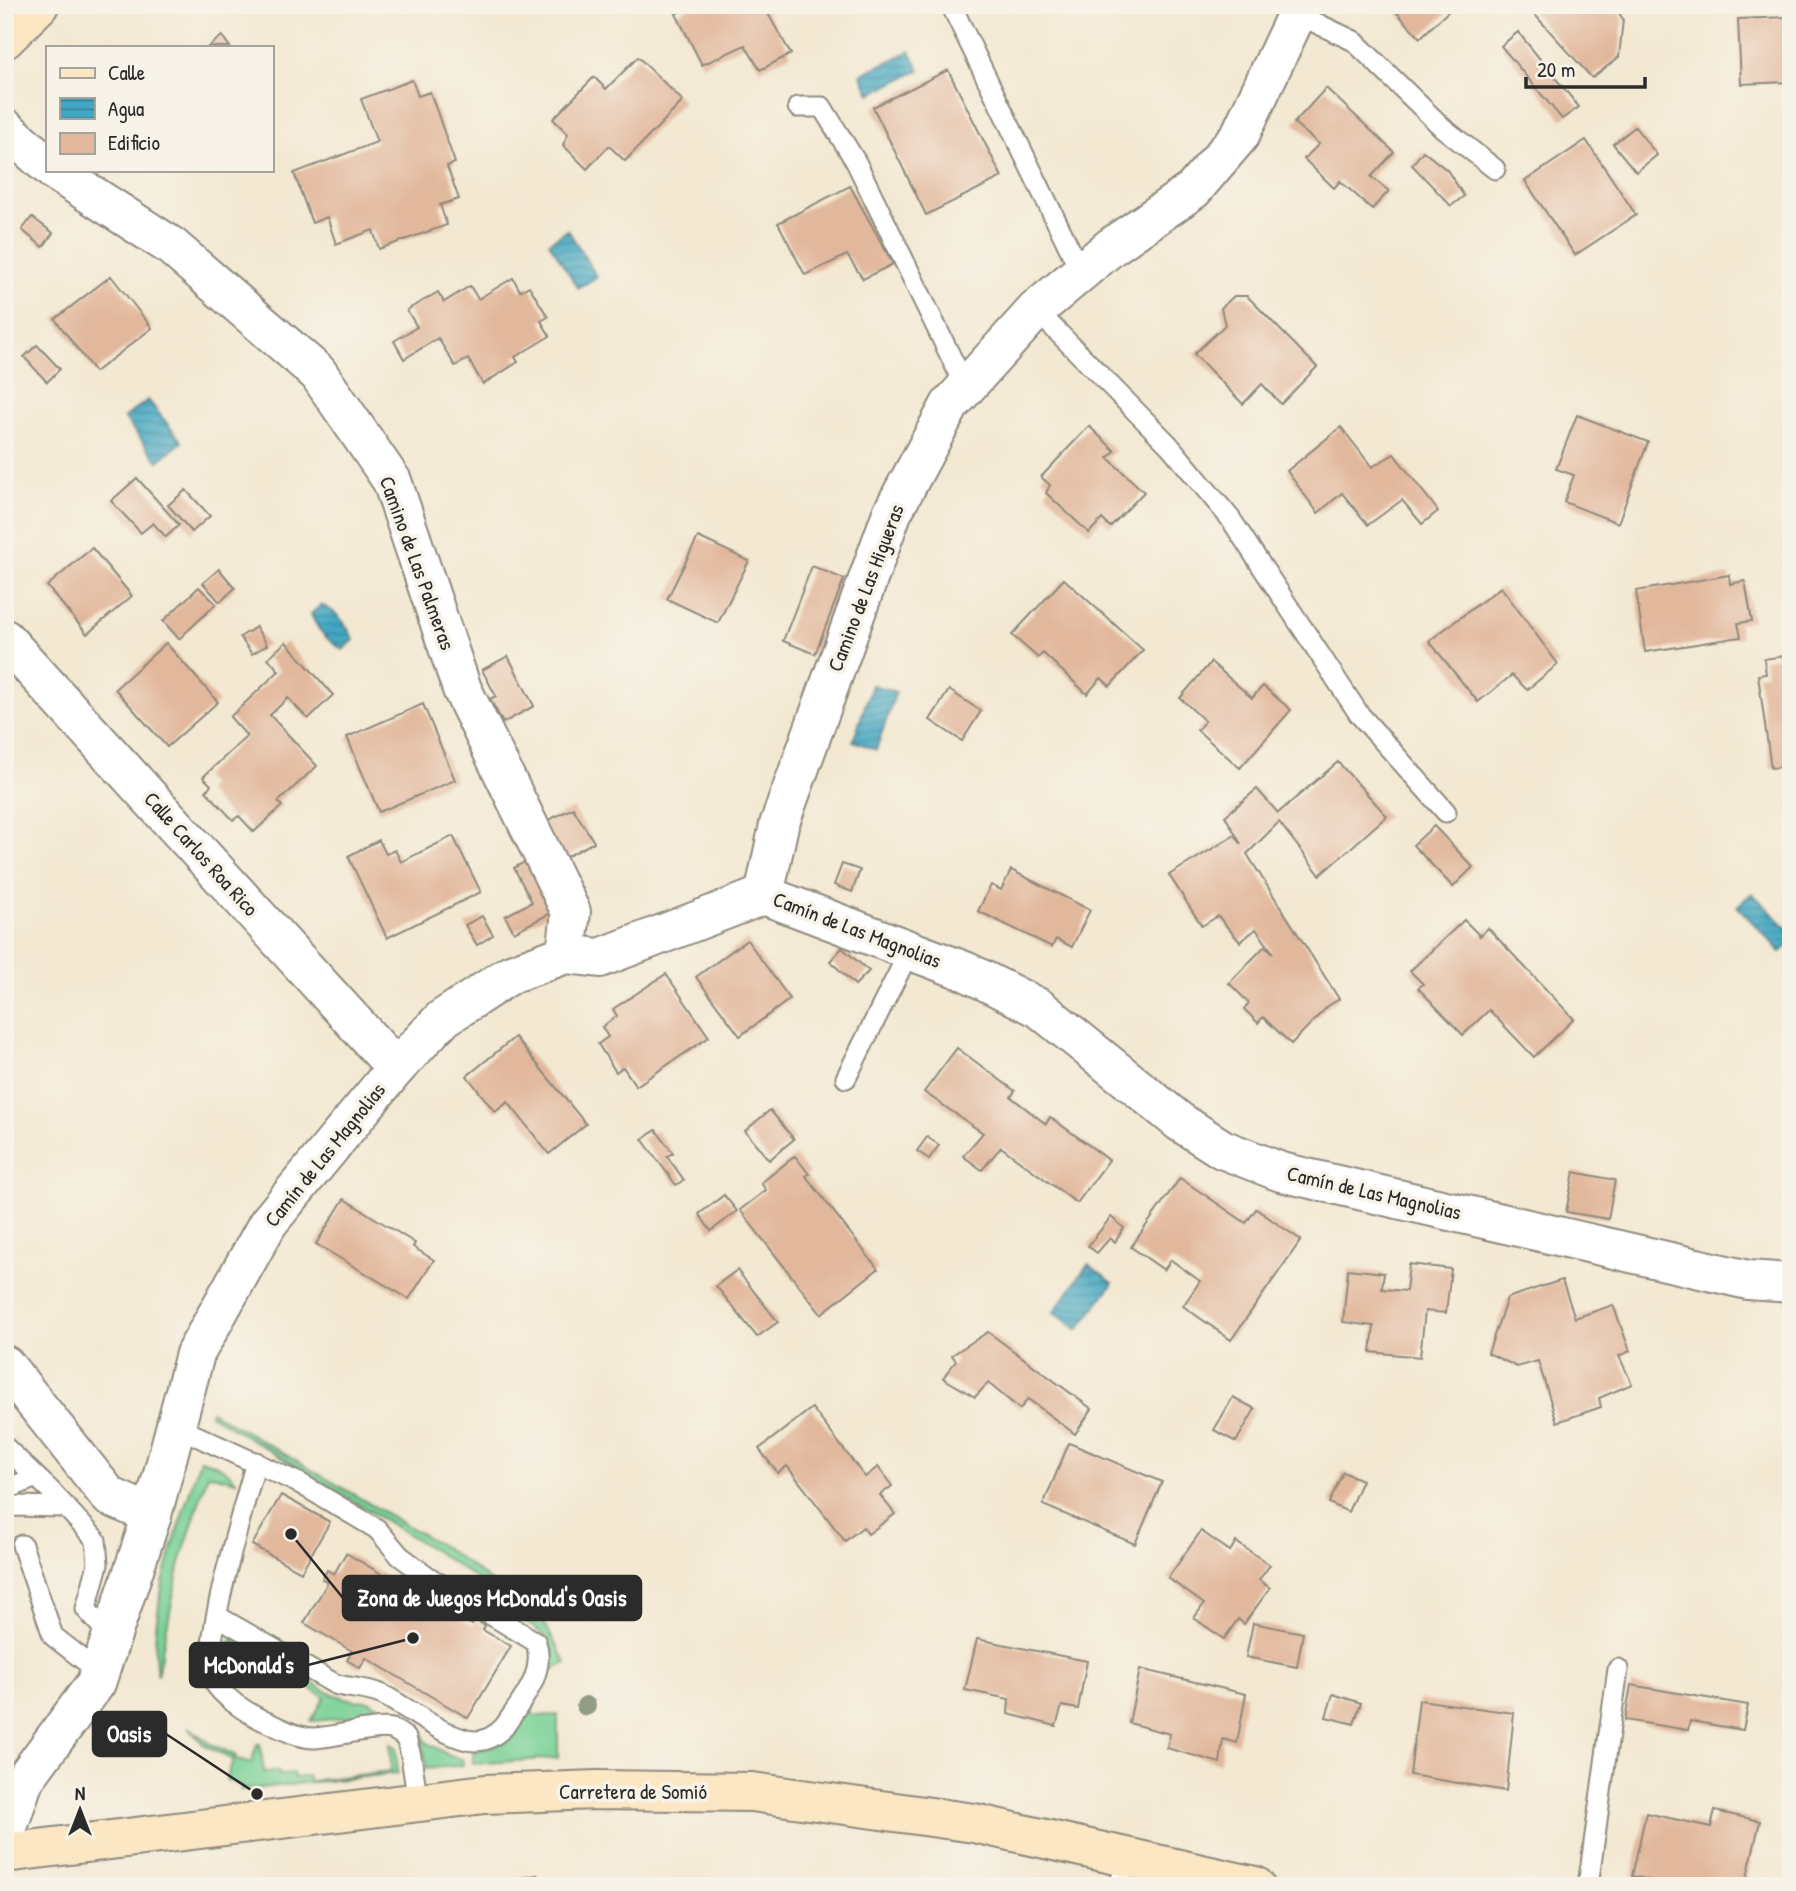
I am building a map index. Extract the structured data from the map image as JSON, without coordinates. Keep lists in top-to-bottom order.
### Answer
{
  "streets": {
    "street": [
      "Camino de Las Palmeras",
      "Camino de Las Higueras",
      "Calle Carlos Roa Rico",
      "Camín de Las Magnolias",
      "Carretera de Somió"
    ]
  },
  "crossings": [
    ["Camino de Las Palmeras", "Camín de Las Magnolias"],
    ["Camino de Las Higueras", "Camín de Las Magnolias"],
    ["Calle Carlos Roa Rico", "Camín de Las Magnolias"]
  ],
  "places": ["Zona de Juegos McDonald's Oasis", "McDonald's", "Oasis"],
  "legend": ["Calle", "Agua", "Edificio"],
  "scale_bar": "20 m",
  "north": "top"
}
